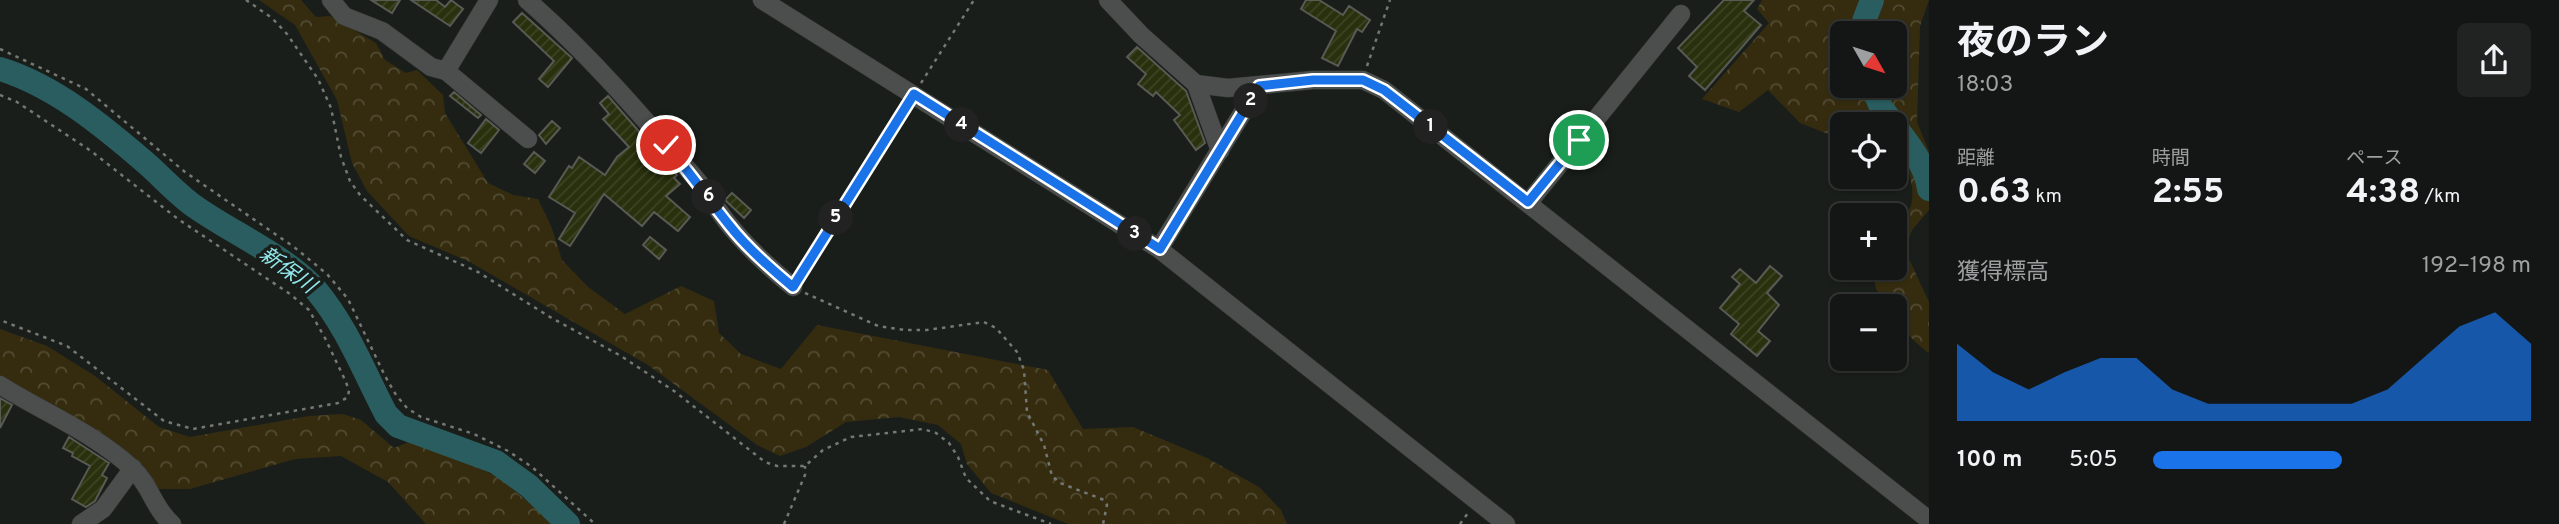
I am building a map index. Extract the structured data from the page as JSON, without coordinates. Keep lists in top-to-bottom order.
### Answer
{
  "water": ["新保川"],
  "north": "bottom right",
  "page": {
    "heading": ["夜のラン", "18:03"],
    "map_buttons": ["+", "−"],
    "pins": [
      "2",
      "4",
      "1",
      "6",
      "5",
      "3"
    ],
    "stats": [
      ["距離", "0.63 km"],
      ["時間", "2:55"],
      ["ペース", "4:38 /km"]
    ],
    "chart": ["獲得標高", "192–198 m"],
    "list": [
      {
        "name": "100 m",
        "note": "5:05"
      }
    ]
  }
}
